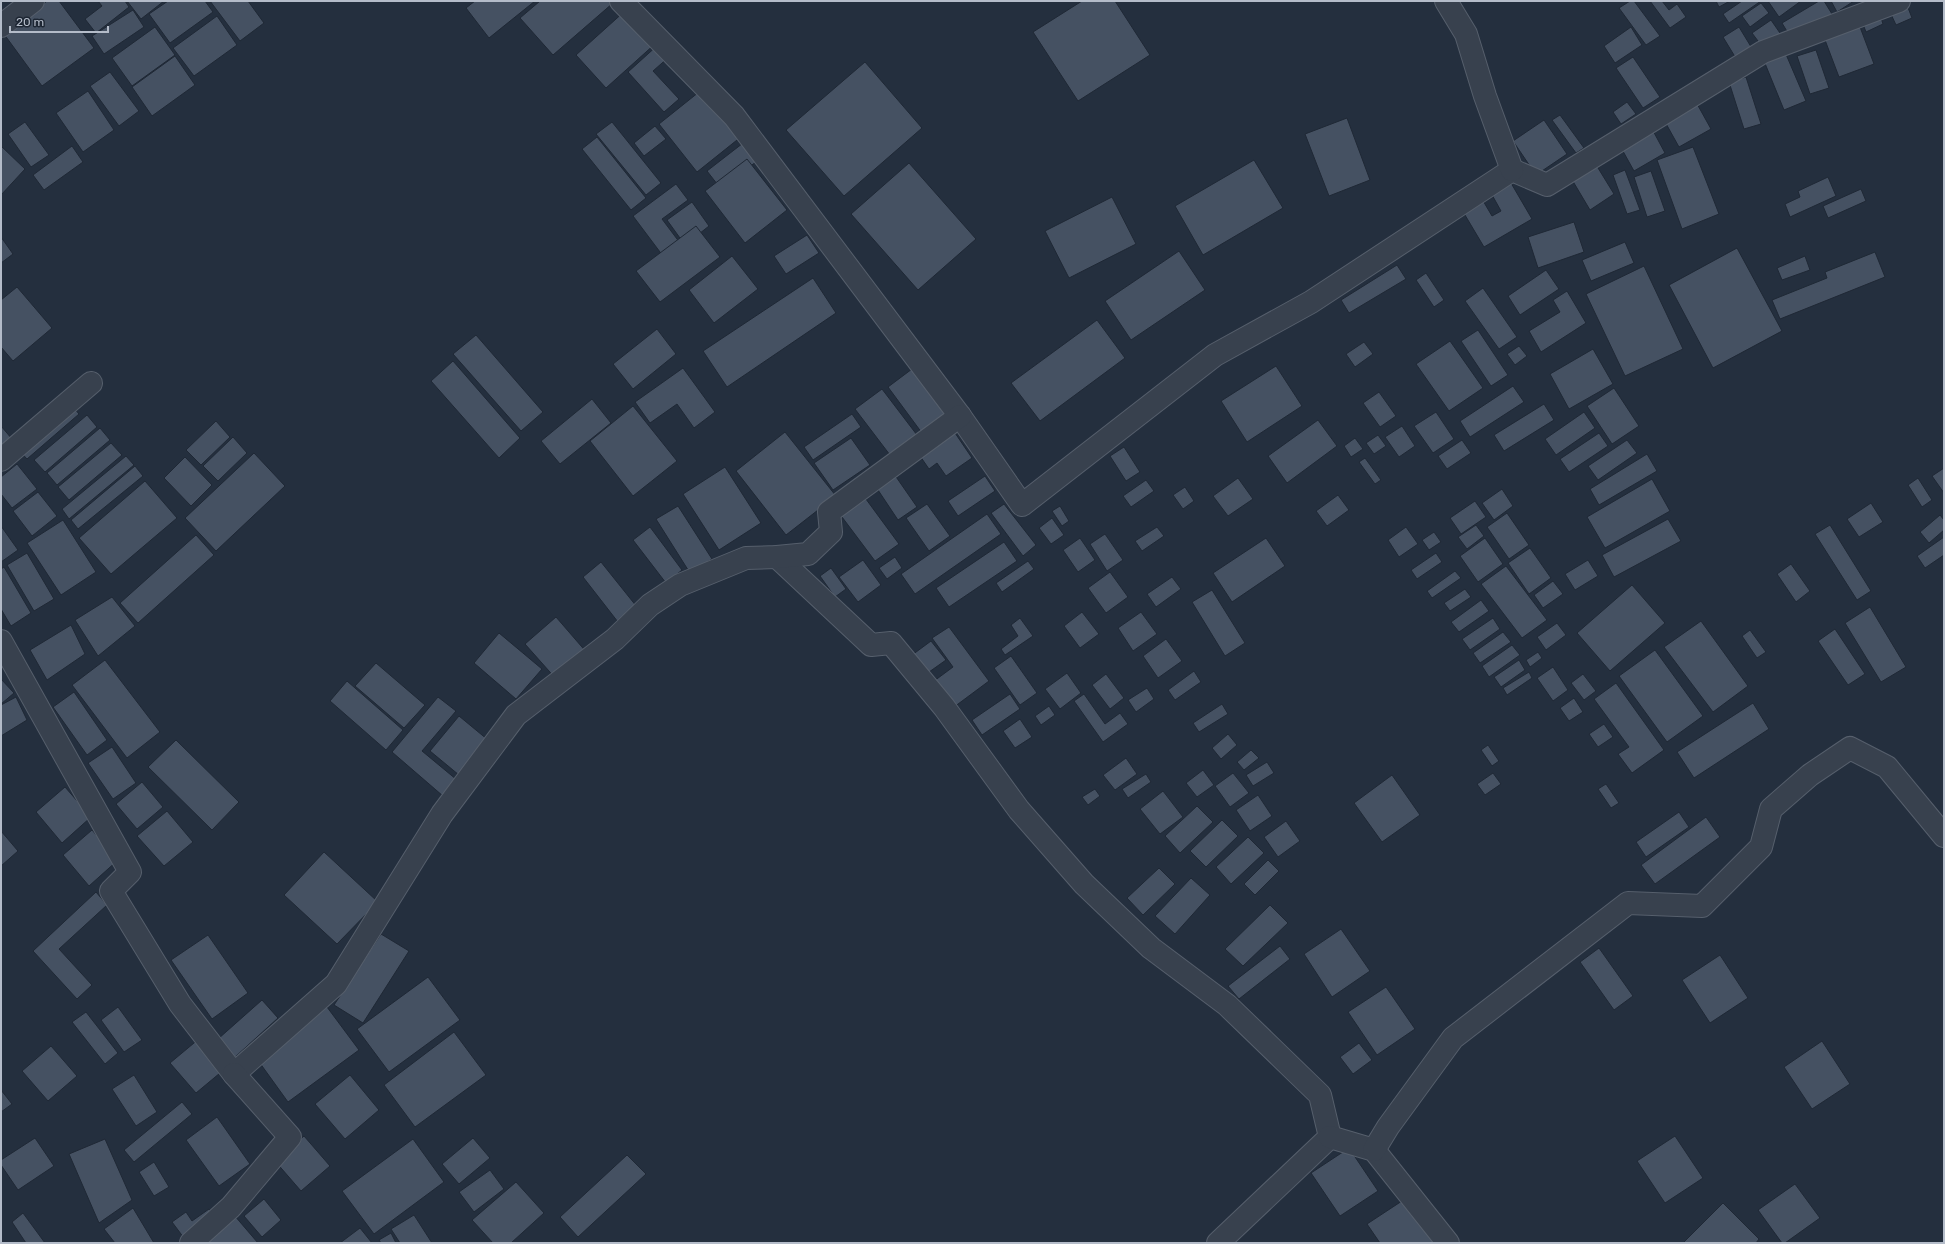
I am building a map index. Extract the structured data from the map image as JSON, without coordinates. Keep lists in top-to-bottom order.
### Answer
{
  "scale_bar": "20 m"
}
